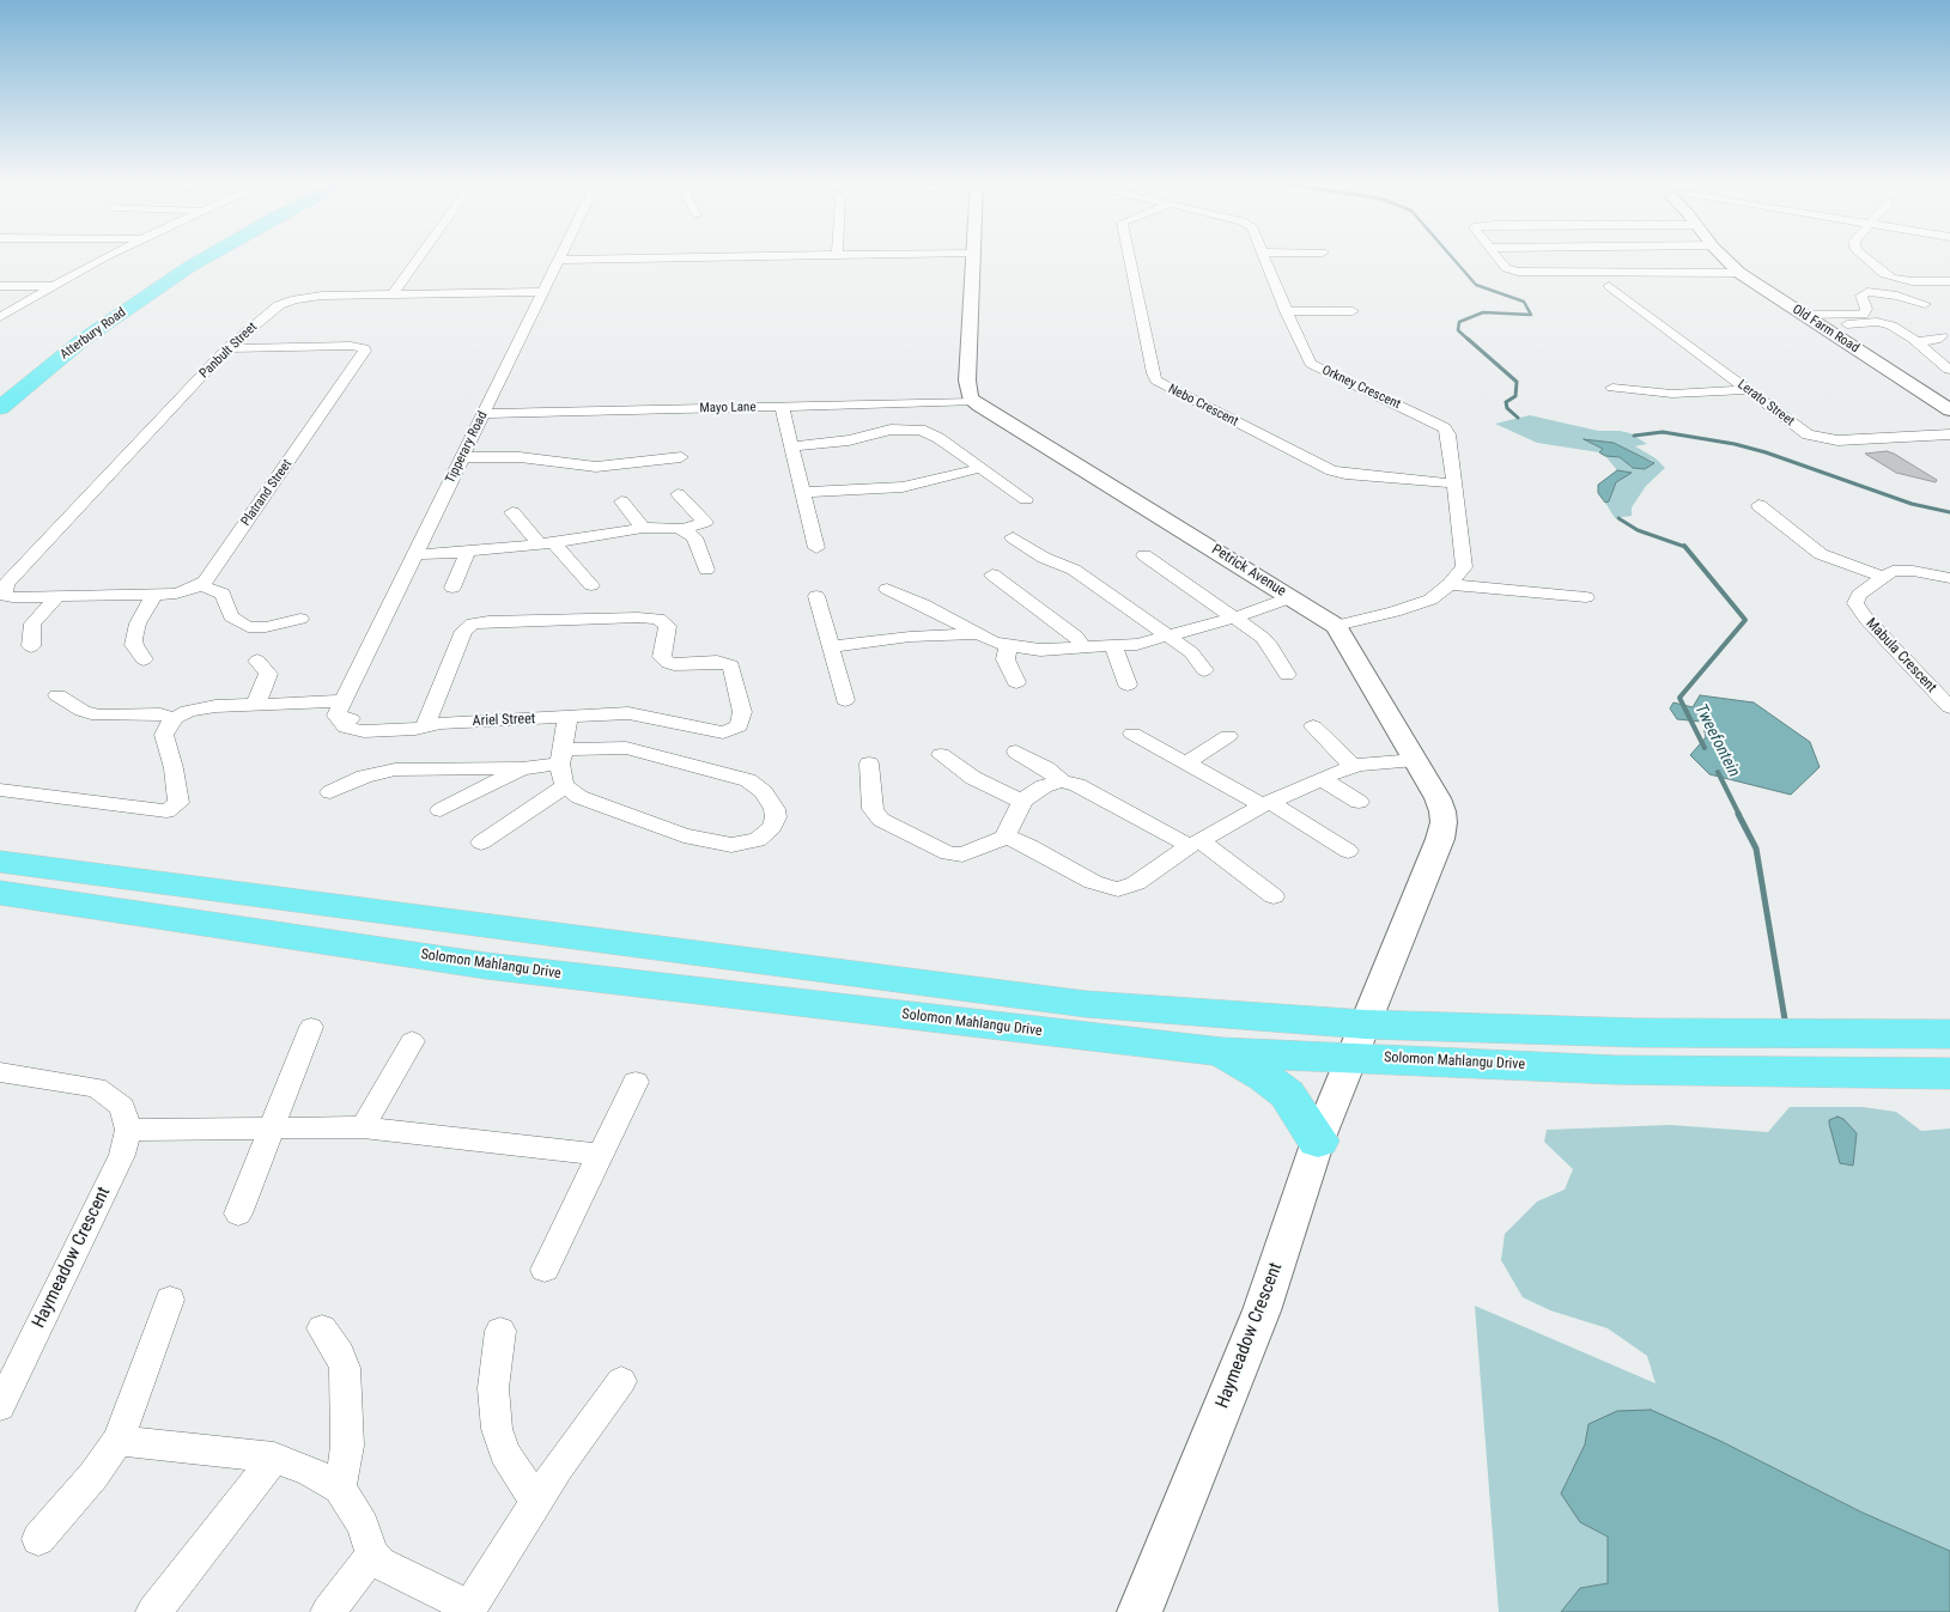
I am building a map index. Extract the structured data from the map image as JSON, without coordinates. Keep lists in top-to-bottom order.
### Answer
{
  "streets": {
    "main road": ["Atterbury Road", "Solomon Mahlangu Drive"],
    "street": [
      "Old Farm Road",
      "Panbult Street",
      "Orkney Crescent",
      "Lerato Street",
      "Nebo Crescent",
      "Mayo Lane",
      "Tipperary Road",
      "Platrand Street",
      "Petrick Avenue",
      "Mabula Crescent",
      "Ariel Street",
      "Haymeadow Crescent"
    ]
  },
  "crossings": [
    ["Panbult Street", "Tipperary Road"],
    ["Panbult Street", "Platrand Street"],
    ["Orkney Crescent", "Nebo Crescent"],
    ["Orkney Crescent", "Petrick Avenue"],
    ["Mayo Lane", "Tipperary Road"],
    ["Mayo Lane", "Petrick Avenue"],
    ["Tipperary Road", "Ariel Street"],
    ["Petrick Avenue", "Solomon Mahlangu Drive"],
    ["Petrick Avenue", "Haymeadow Crescent"],
    ["Solomon Mahlangu Drive", "Haymeadow Crescent"]
  ],
  "water": ["Tweefontein"]
}
